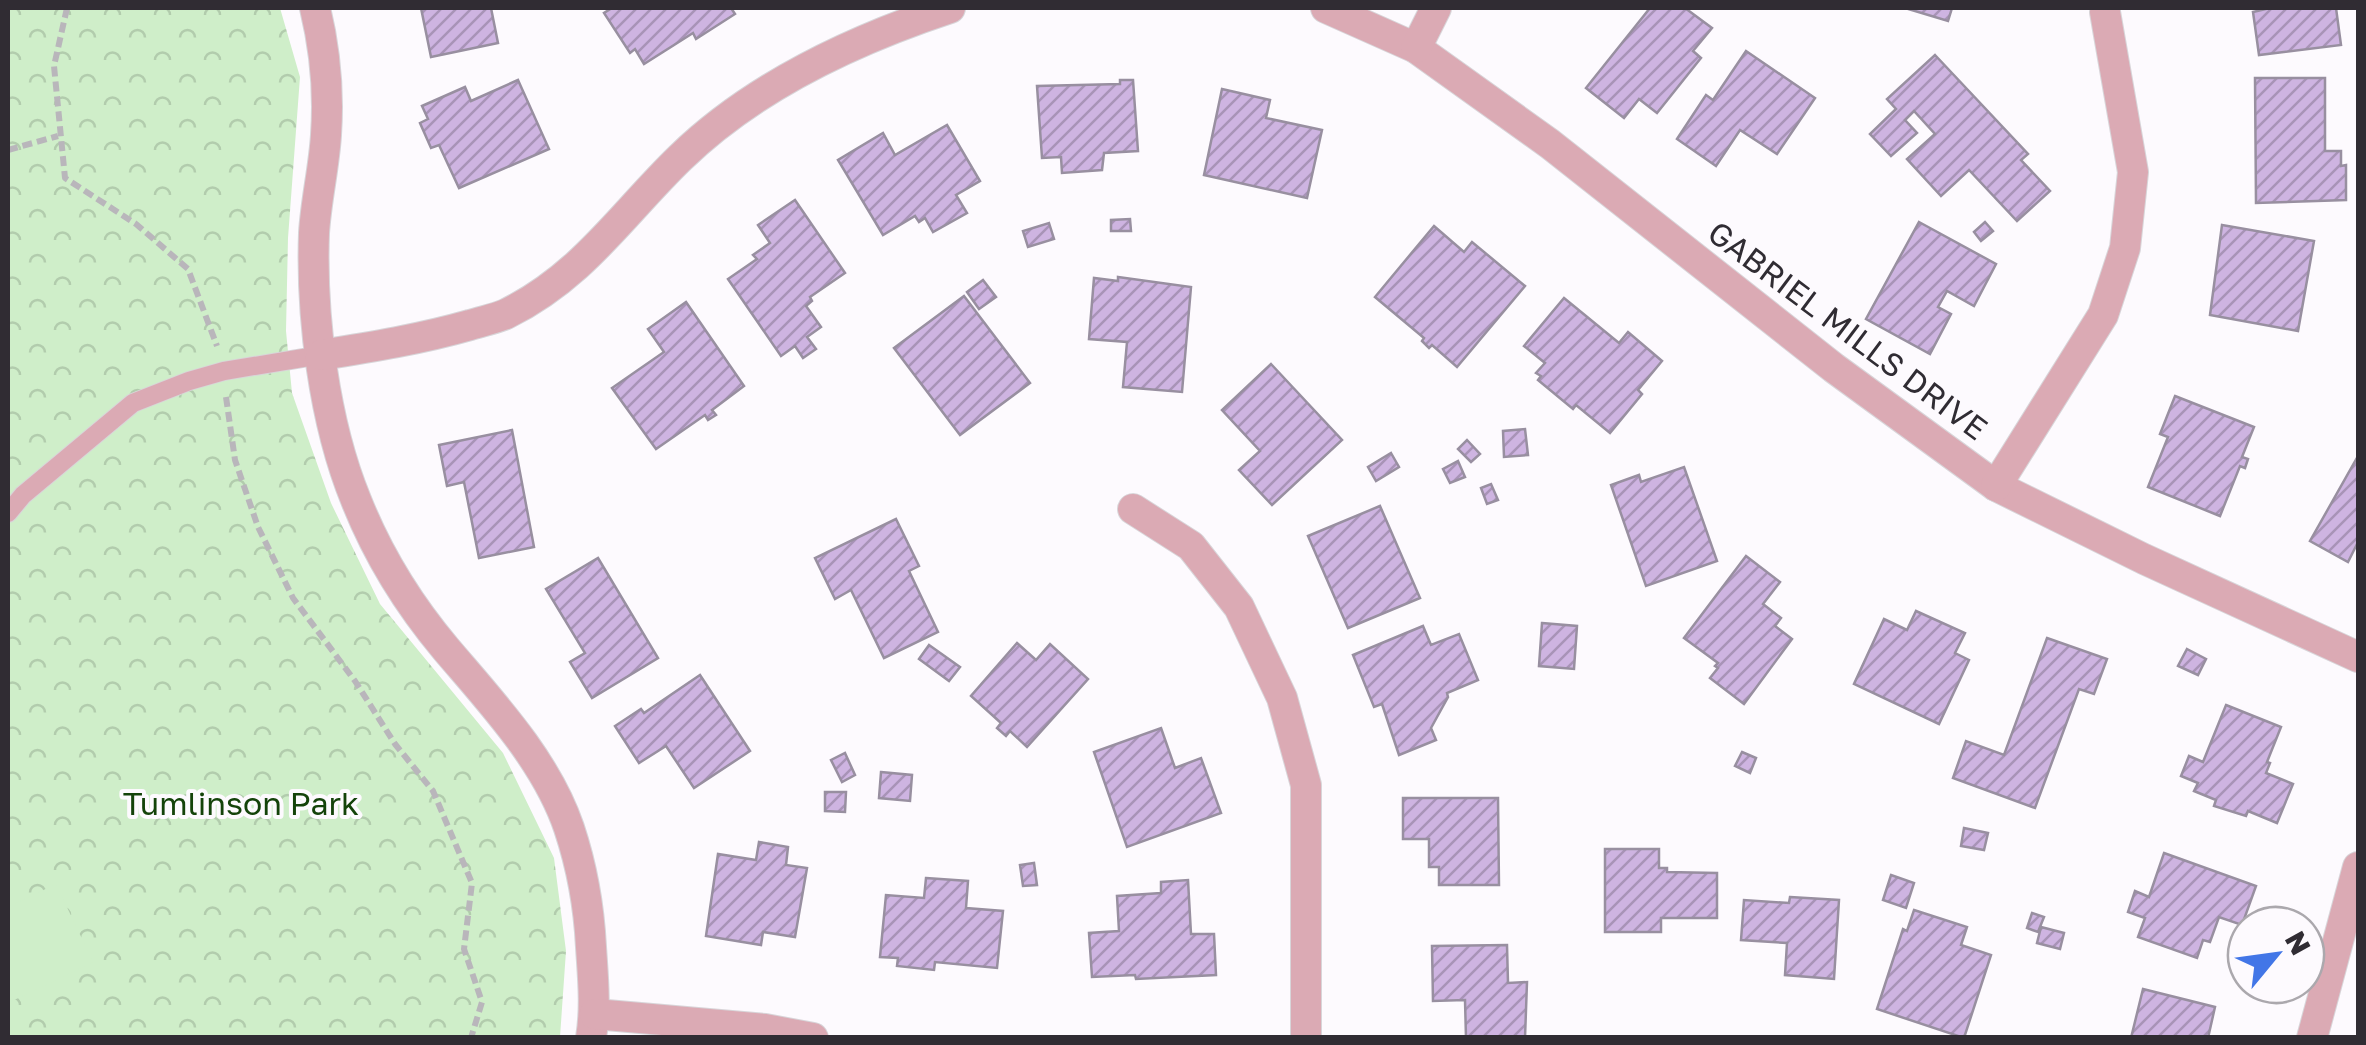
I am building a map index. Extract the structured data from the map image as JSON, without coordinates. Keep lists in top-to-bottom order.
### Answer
{
  "streets": {
    "street": ["GABRIEL MILLS DRIVE"]
  },
  "parks": ["Tumlinson Park"],
  "north": "top right"
}
